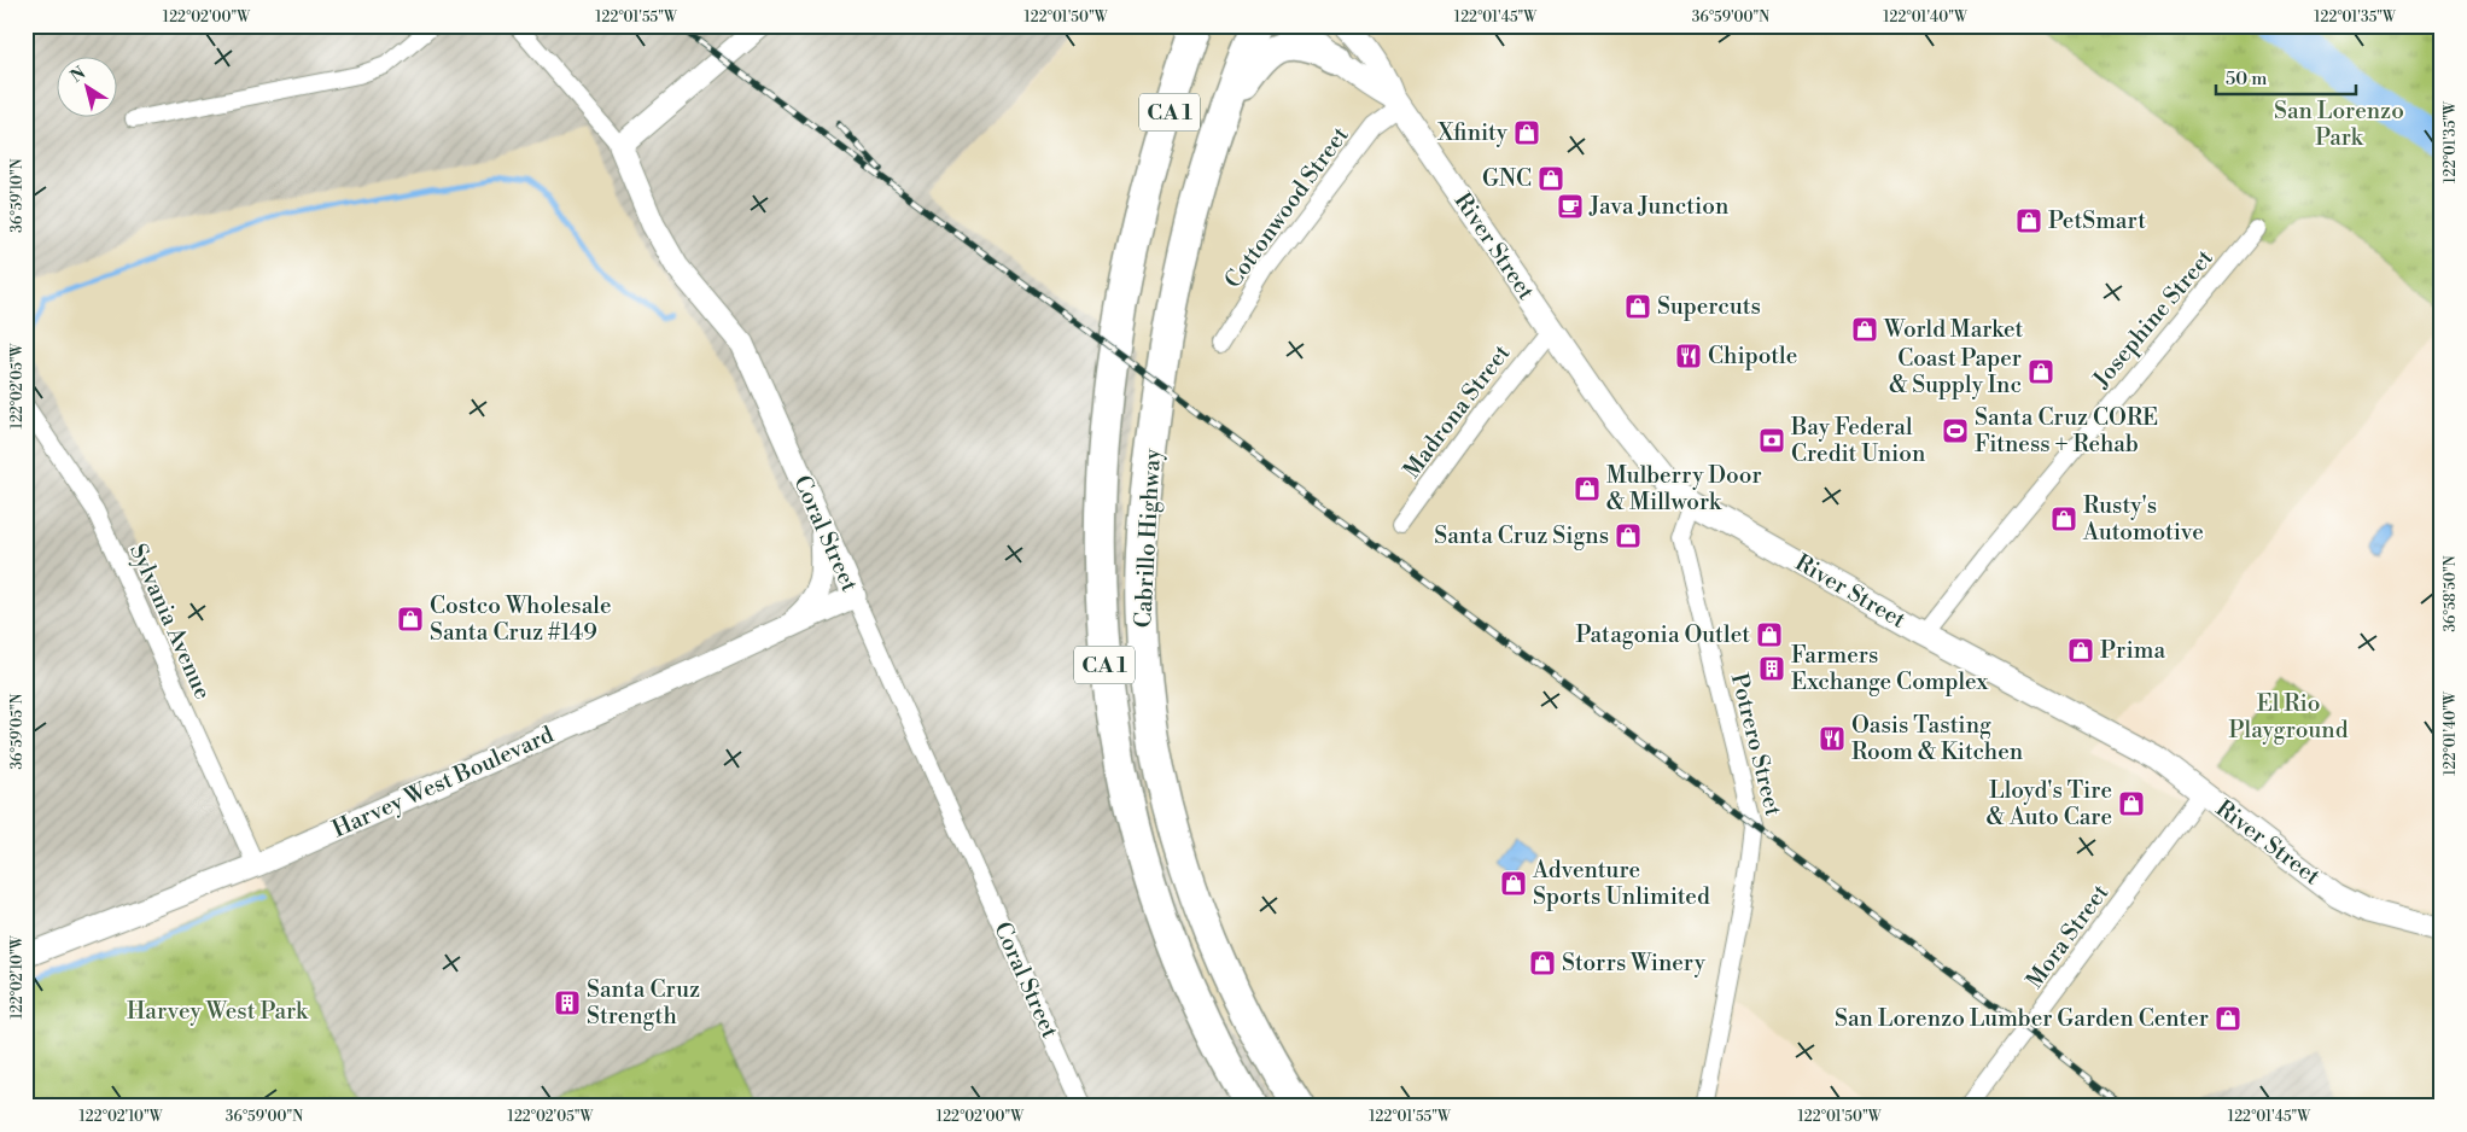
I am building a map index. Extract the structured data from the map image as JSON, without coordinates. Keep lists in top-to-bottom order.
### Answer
{
  "streets": {
    "highway": ["CA 1", "Cabrillo Highway"],
    "street": [
      "Cottonwood Street",
      "River Street",
      "Josephine Street",
      "Madrona Street",
      "Coral Street",
      "Sylvania Avenue",
      "Potrero Street",
      "Harvey West Boulevard",
      "Mora Street"
    ]
  },
  "crossings": [
    ["Cottonwood Street", "River Street"],
    ["River Street", "Josephine Street"],
    ["River Street", "Madrona Street"],
    ["River Street", "Potrero Street"],
    ["River Street", "Mora Street"],
    ["Coral Street", "Harvey West Boulevard"],
    ["Sylvania Avenue", "Harvey West Boulevard"]
  ],
  "parks": ["San Lorenzo Park", "El Rio Playground", "Harvey West Park"],
  "places": {
    "shop": [
      "Xfinity",
      "GNC",
      "PetSmart",
      "Supercuts",
      "World Market",
      "Coast Paper & Supply Inc",
      "Mulberry Door & Millwork",
      "Rusty's Automotive",
      "Santa Cruz Signs",
      "Costco Wholesale Santa Cruz #149",
      "Patagonia Outlet",
      "Prima",
      "Lloyd's Tire & Auto Care",
      "Adventure Sports Unlimited",
      "Storrs Winery",
      "San Lorenzo Lumber Garden Center"
    ],
    "cafe": ["Java Junction"],
    "restaurant": ["Chipotle", "Oasis Tasting Room & Kitchen"],
    "sports": ["Santa Cruz CORE Fitness + Rehab"],
    "bank": ["Bay Federal Credit Union"],
    "building": ["Farmers Exchange Complex", "Santa Cruz Strength"]
  },
  "scale_bar": "50 m",
  "north": "top left",
  "coordinates": [
    "122°02'00\"W",
    "122°01'55\"W",
    "122°01'50\"W",
    "122°01'45\"W",
    "36°59'00\"N",
    "122°01'40\"W",
    "122°01'35\"W",
    "36°59'10\"N",
    "122°02'05\"W",
    "36°58'50\"N",
    "36°59'05\"N",
    "122°02'10\"W"
  ]
}
